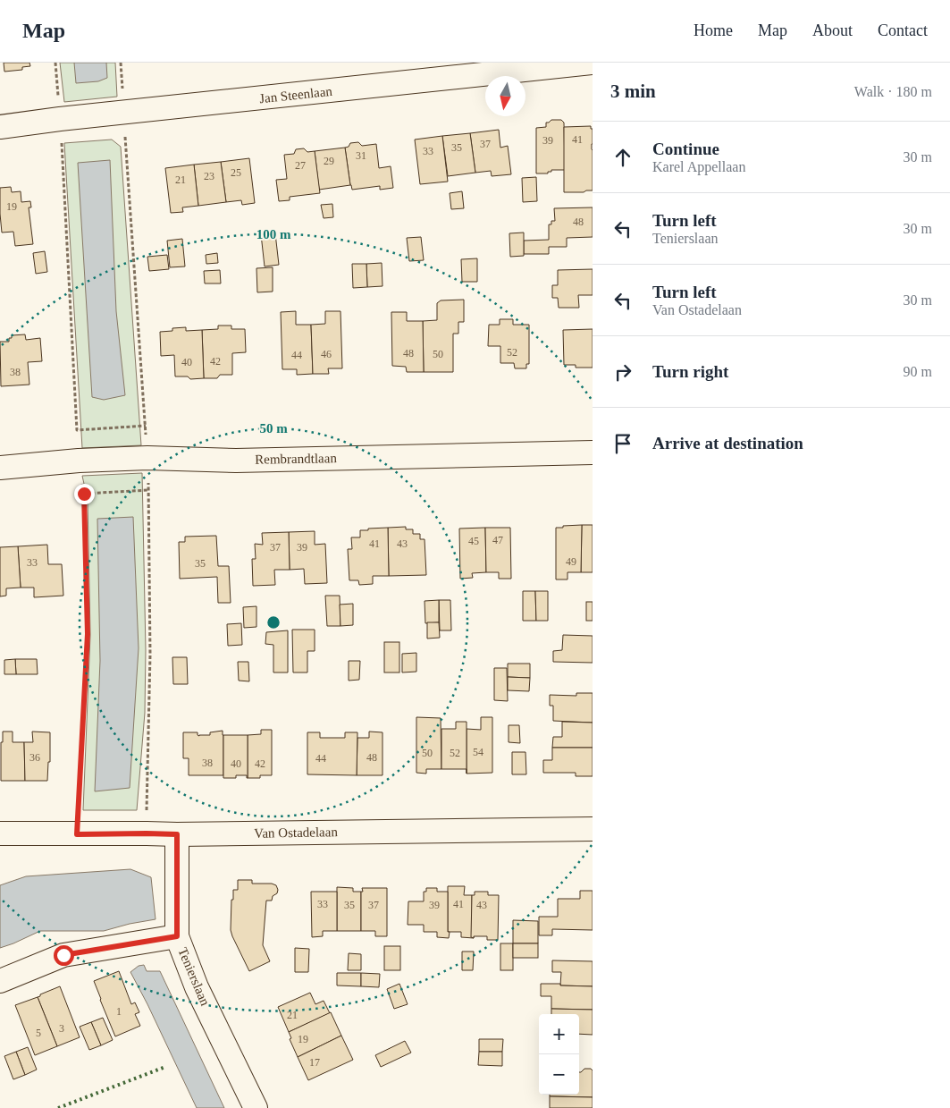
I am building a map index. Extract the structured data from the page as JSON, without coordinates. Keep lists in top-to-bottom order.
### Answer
{
  "streets": {
    "street": [
      "Jan Steenlaan",
      "Rembrandtlaan",
      "Van Ostadelaan",
      "Tenierslaan"
    ]
  },
  "crossings": [
    ["Van Ostadelaan", "Tenierslaan"]
  ],
  "house_numbers": [
    "41",
    "39",
    "37",
    "35",
    "33",
    "31",
    "29",
    "27",
    "25",
    "23",
    "21",
    "19",
    "48",
    "52",
    "48",
    "46",
    "50",
    "44",
    "42",
    "40",
    "38",
    "47",
    "45",
    "41",
    "43",
    "37",
    "39",
    "49",
    "33",
    "35",
    "54",
    "50",
    "52",
    "36",
    "48",
    "44",
    "38",
    "40",
    "42",
    "33",
    "41",
    "35",
    "37",
    "39",
    "43",
    "1",
    "21",
    "3",
    "5",
    "19",
    "17"
  ],
  "north": "bottom",
  "page": {
    "header": "Map",
    "nav": [
      "Home",
      "Map",
      "About",
      "Contact"
    ],
    "heading": ["3 min", "Walk · 180 m"],
    "list": [
      ["Continue", "Karel Appellaan", "30 m"],
      ["Turn left", "Tenierslaan", "30 m"],
      ["Turn left", "Van Ostadelaan", "30 m"],
      ["Turn right", "90 m"],
      "Arrive at destination"
    ],
    "map_buttons": ["+", "−"]
  },
  "rings": ["100 m", "50 m"]
}
